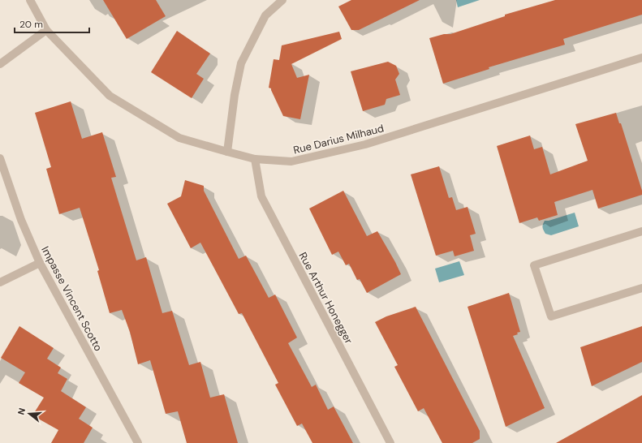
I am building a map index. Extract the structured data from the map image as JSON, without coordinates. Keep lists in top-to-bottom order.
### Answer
{
  "streets": {
    "street": ["Rue Darius Milhaud", "Rue Arthur Honegger", "Impasse Vincent Scotto"]
  },
  "crossings": [
    ["Rue Darius Milhaud", "Rue Arthur Honegger"]
  ],
  "scale_bar": "20 m",
  "north": "left"
}
